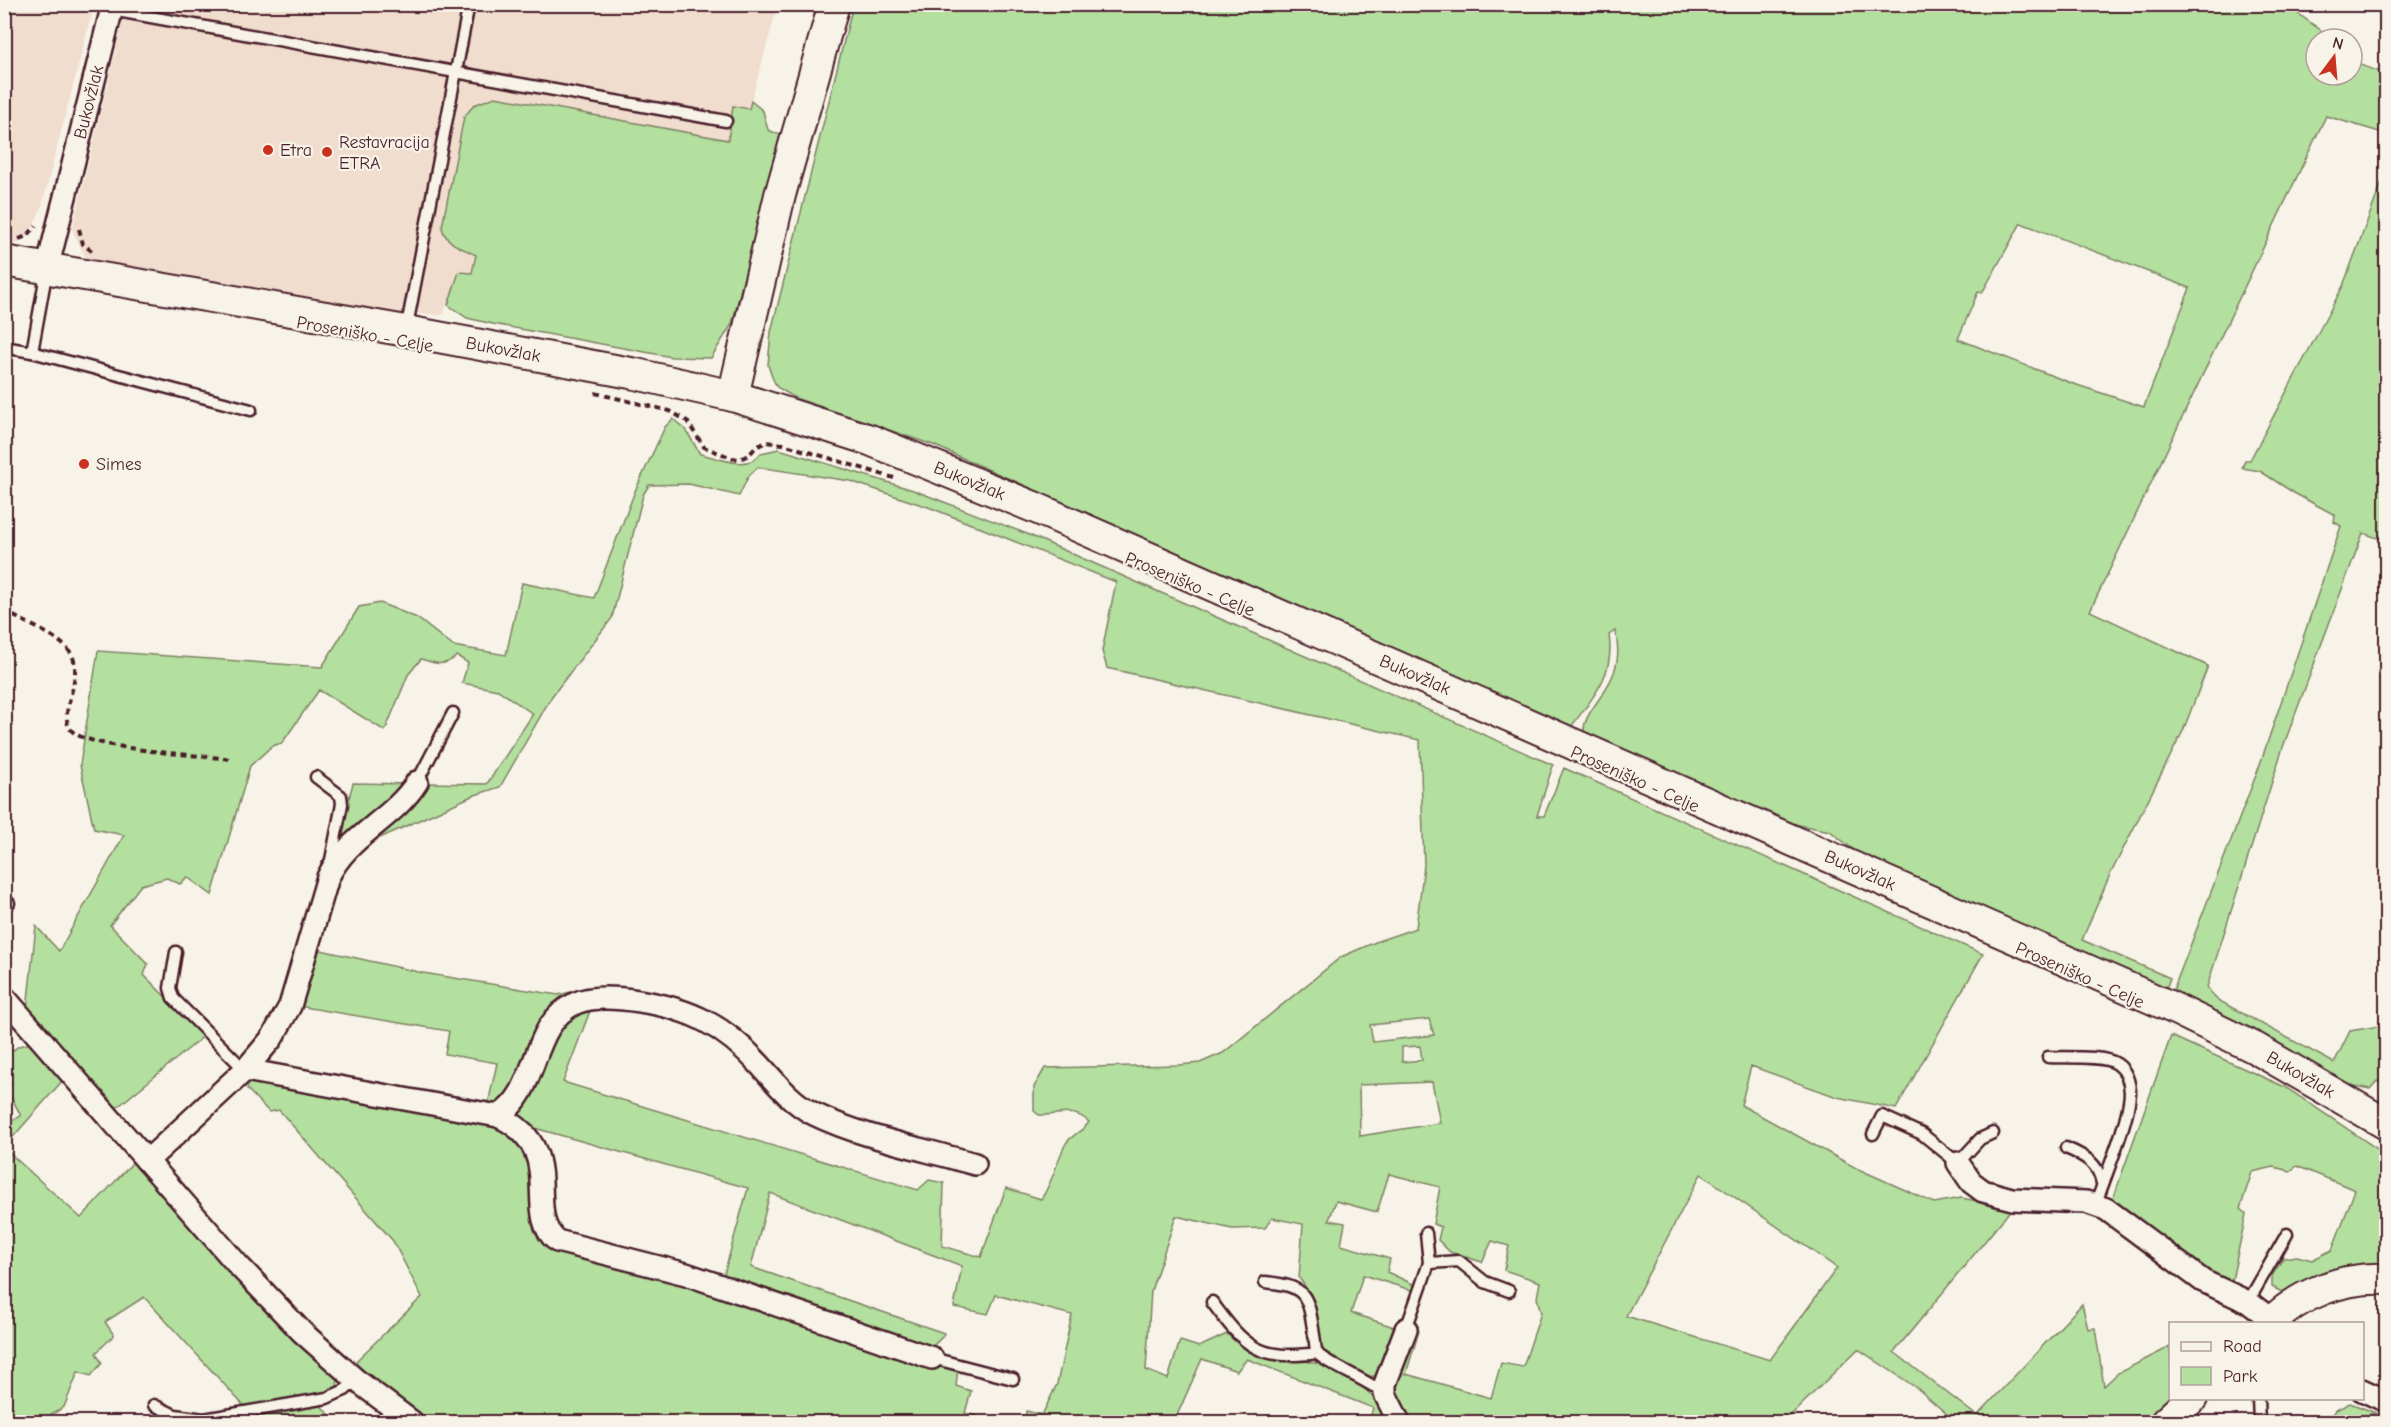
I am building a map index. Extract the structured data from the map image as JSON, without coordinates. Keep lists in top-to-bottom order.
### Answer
{
  "streets": {
    "main road": ["Bukovžlak"]
  },
  "places": ["Etra", "Restavracija ETRA", "Simes"],
  "legend": ["Road", "Park"],
  "north": "top"
}
